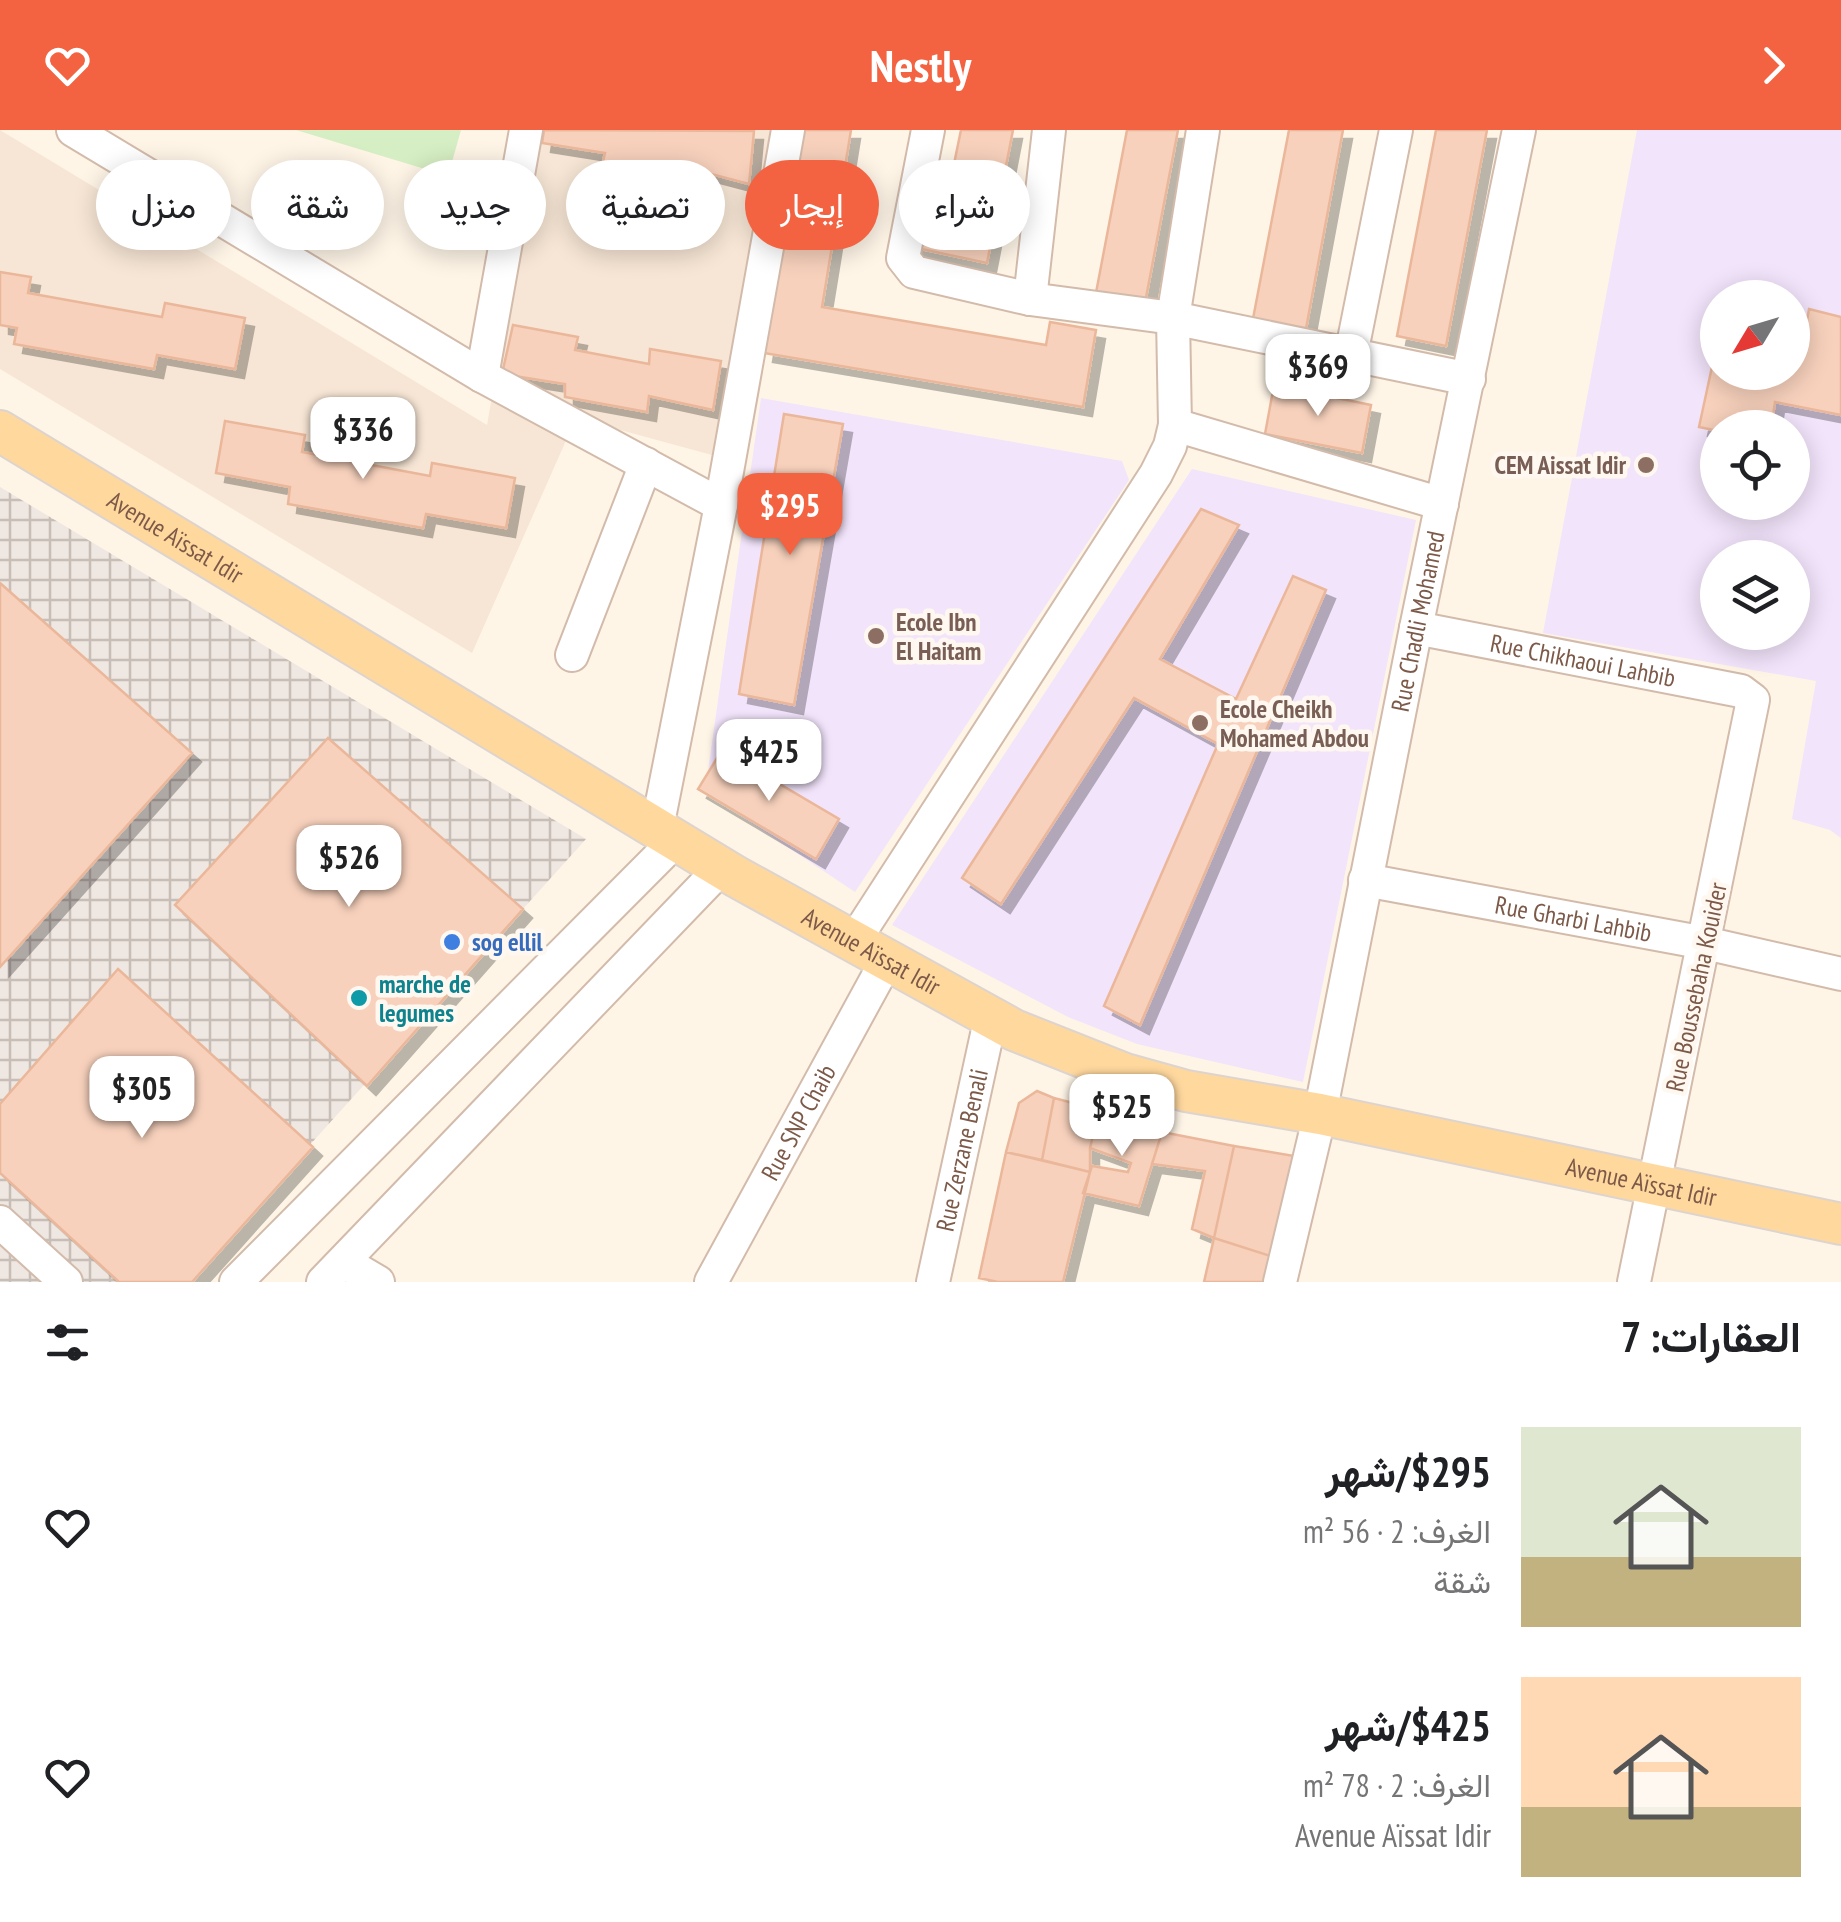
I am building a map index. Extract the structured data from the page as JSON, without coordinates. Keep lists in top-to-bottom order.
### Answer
{
  "streets": {
    "main road": ["Avenue Aïssat Idir"],
    "street": [
      "Rue Chadli Mohamed",
      "Rue Chikhaoui Lahbib",
      "Rue Gharbi Lahbib",
      "Rue Boussebaha Kouider",
      "Rue SNP Chaib",
      "Rue Zerzane Benali"
    ]
  },
  "crossings": [
    ["Avenue Aïssat Idir", "Rue Chadli Mohamed"],
    ["Avenue Aïssat Idir", "Rue Boussebaha Kouider"],
    ["Avenue Aïssat Idir", "Rue SNP Chaib"],
    ["Avenue Aïssat Idir", "Rue Zerzane Benali"],
    ["Rue Chadli Mohamed", "Rue Chikhaoui Lahbib"],
    ["Rue Chadli Mohamed", "Rue Gharbi Lahbib"],
    ["Rue Chikhaoui Lahbib", "Rue Boussebaha Kouider"],
    ["Rue Gharbi Lahbib", "Rue Boussebaha Kouider"]
  ],
  "places": [
    "CEM Aissat Idir",
    "Ecole Ibn El Haitam",
    "Ecole Cheikh Mohamed Abdou",
    "sog ellil",
    "marche de legumes"
  ],
  "north": "bottom left",
  "page": {
    "header": "Nestly",
    "chip": [
      "شراء",
      "إيجار",
      "تصفية",
      "جديد",
      "شقة",
      "منزل"
    ],
    "price": [
      "$369",
      "$336",
      "$295",
      "$425",
      "$526",
      "$305",
      "$525"
    ],
    "heading": "العقارات: 7",
    "list": [
      {
        "name": "$295/شهر",
        "note": "الغرف: 2 · 56 m² · شقة"
      },
      {
        "name": "$425/شهر",
        "note": "الغرف: 2 · 78 m² · Avenue Aïssat Idir"
      }
    ]
  }
}
